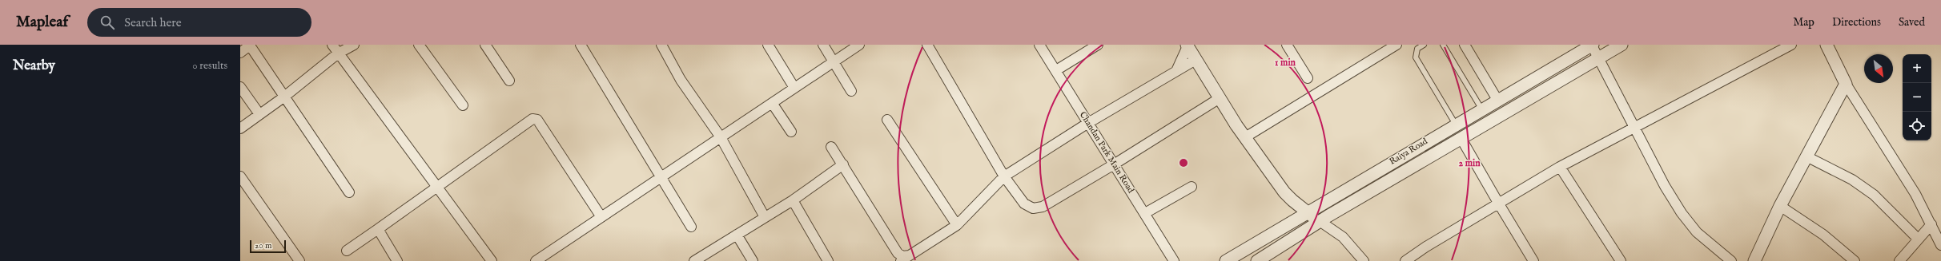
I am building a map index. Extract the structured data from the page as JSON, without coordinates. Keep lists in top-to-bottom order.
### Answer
{
  "streets": {
    "street": ["Raiya Road", "Chandan Park Main Road"]
  },
  "scale_bar": "20 m",
  "north": "bottom right",
  "page": {
    "header": "Mapleaf",
    "search": "Search here",
    "nav": ["Map", "Directions", "Saved"],
    "heading": ["Nearby", "0 results"],
    "map_buttons": ["+", "−"],
    "scale": "20 m"
  },
  "rings": ["1 min", "2 min"]
}
